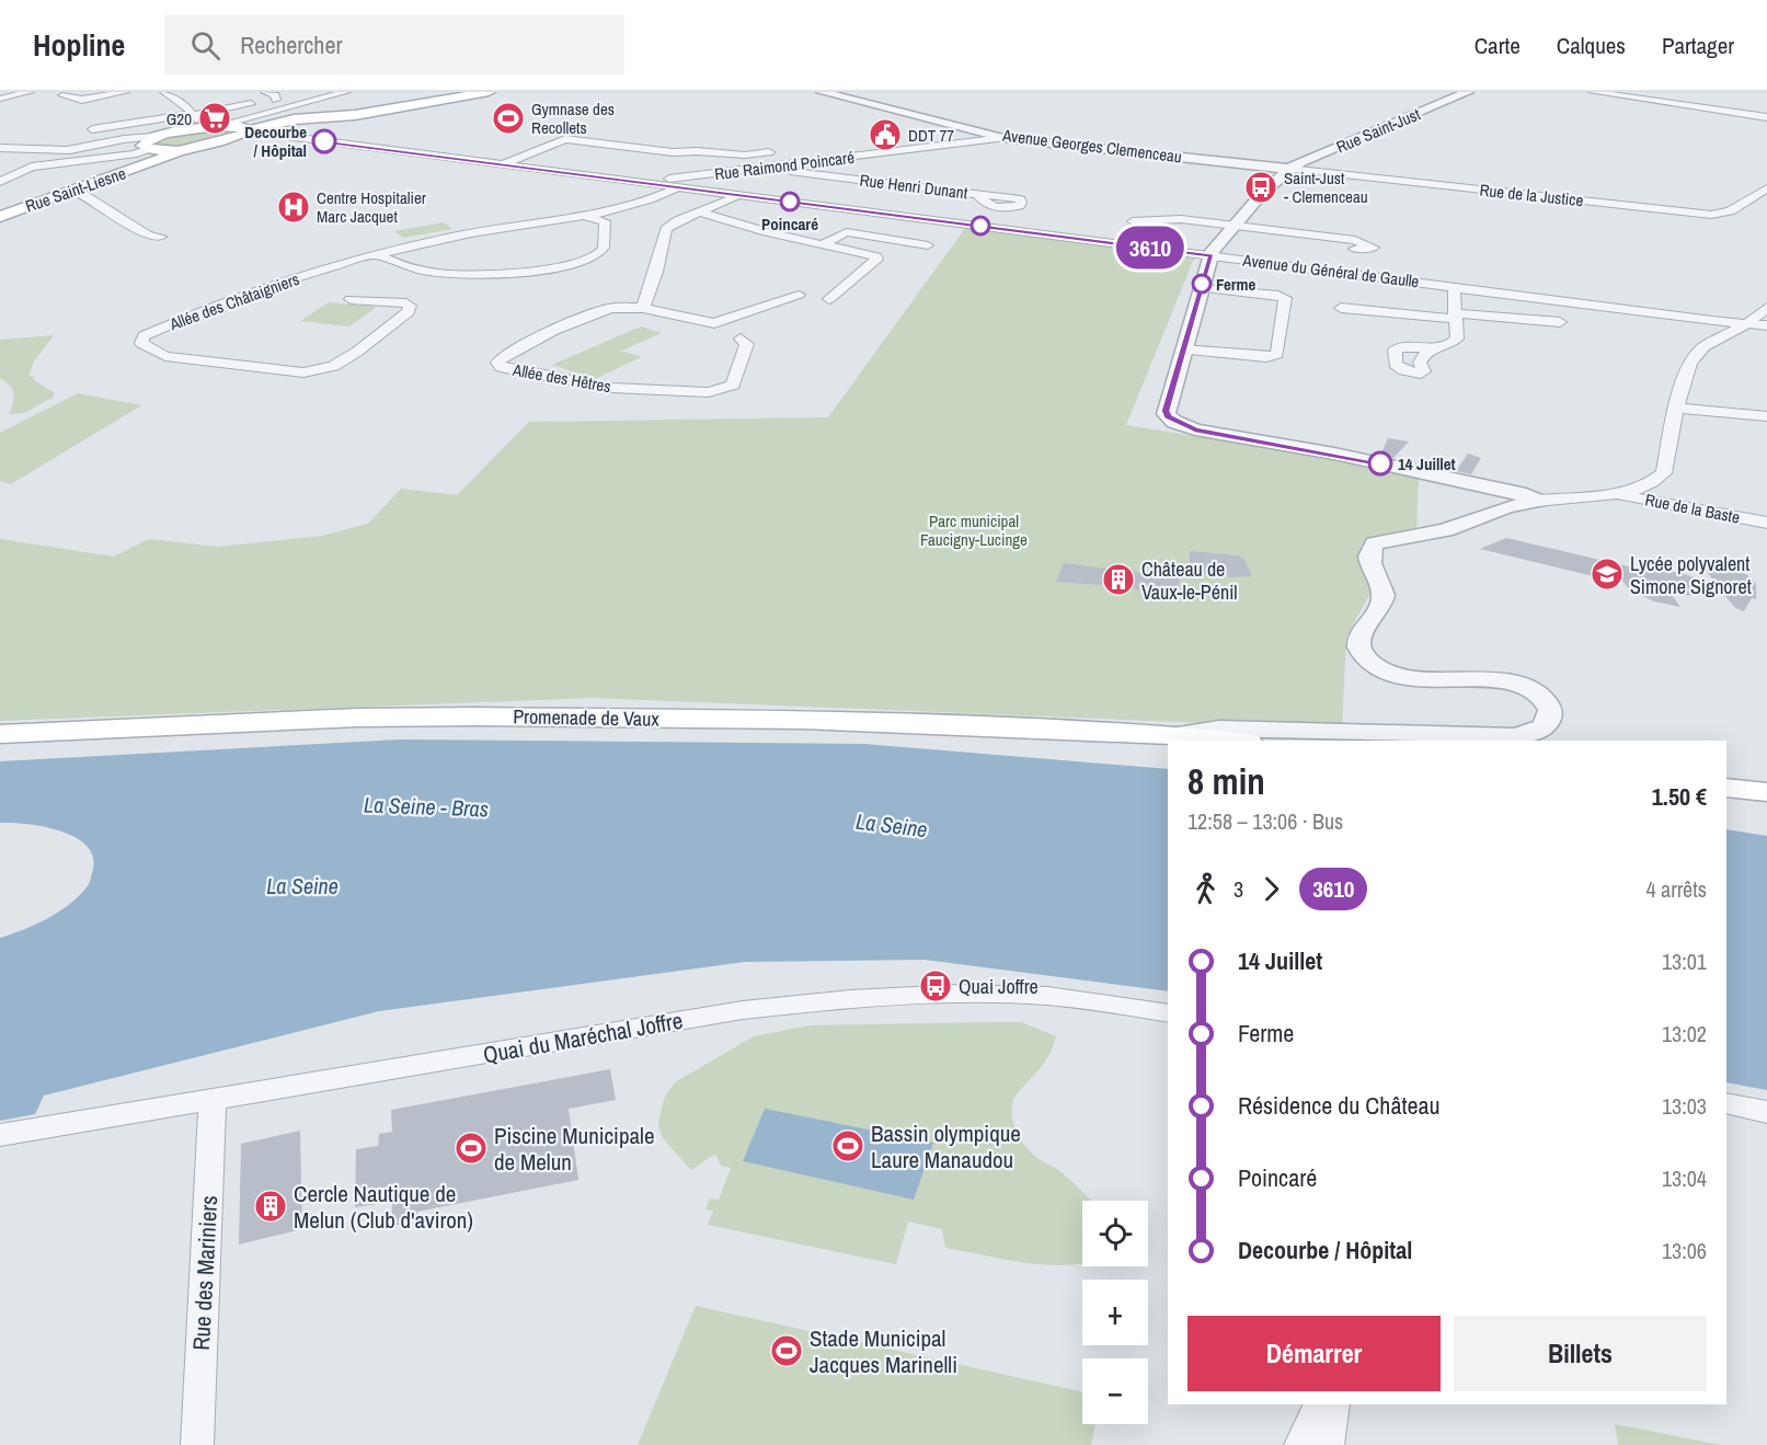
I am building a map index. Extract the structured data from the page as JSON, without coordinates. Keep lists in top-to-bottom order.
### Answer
{
  "streets": {
    "main road": ["Rue Saint-Liesne", "Promenade de Vaux"],
    "street": [
      "Rue Saint-Just",
      "Avenue Georges Clemenceau",
      "Rue Raimond Poincaré",
      "Rue Henri Dunant",
      "Rue de la Justice",
      "Avenue du Général de Gaulle",
      "Allée des Châtaigniers",
      "Allée des Hêtres",
      "Rue de la Baste",
      "Quai du Maréchal Joffre",
      "Rue des Mariniers"
    ]
  },
  "crossings": [
    ["Rue Saint-Just", "Avenue Georges Clemenceau"],
    ["Rue Saint-Just", "Rue de la Justice"],
    ["Avenue Georges Clemenceau", "Rue Raimond Poincaré"],
    ["Avenue Georges Clemenceau", "Rue de la Justice"],
    ["Rue Raimond Poincaré", "Rue Henri Dunant"],
    ["Rue Raimond Poincaré", "Avenue du Général de Gaulle"],
    ["Avenue du Général de Gaulle", "Allée des Châtaigniers"],
    ["Quai du Maréchal Joffre", "Rue des Mariniers"]
  ],
  "water": ["La Seine - Bras", "La Seine"],
  "parks": ["Parc municipal Faucigny-Lucinge"],
  "places": {
    "supermarket": ["G20"],
    "sports": [
      "Gymnase des Recollets",
      "Bassin olympique Laure Manaudou",
      "Piscine Municipale de Melun",
      "Stade Municipal Jacques Marinelli"
    ],
    "public building": ["DDT 77"],
    "other": [
      "Decourbe / Hôpital",
      "Poincaré",
      "Ferme",
      "14 Juillet"
    ],
    "bus stop": ["Saint-Just - Clemenceau", "Quai Joffre"],
    "hospital": ["Centre Hospitalier Marc Jacquet"],
    "school or university": ["Lycée polyvalent Simone Signoret"],
    "building": ["Château de Vaux-le-Pénil", "Cercle Nautique de Melun (Club d'aviron)"]
  },
  "lines": ["bus line 3610"],
  "page": {
    "header": "Hopline",
    "search": "Rechercher",
    "nav": ["Carte", "Calques", "Partager"],
    "on_map": "3610",
    "heading": ["8 min", "12:58 – 13:06 · Bus", "1.50 €"],
    "legs": ["3", "3610", "4 arrêts"],
    "list": [
      {
        "name": "14 Juillet",
        "value": "13:01"
      },
      {
        "name": "Ferme",
        "value": "13:02"
      },
      {
        "name": "Résidence du Château",
        "value": "13:03"
      },
      {
        "name": "Poincaré",
        "value": "13:04"
      },
      {
        "name": "Decourbe / Hôpital",
        "value": "13:06"
      }
    ],
    "map_buttons": ["+", "−"],
    "buttons": ["Démarrer", "Billets"]
  }
}
